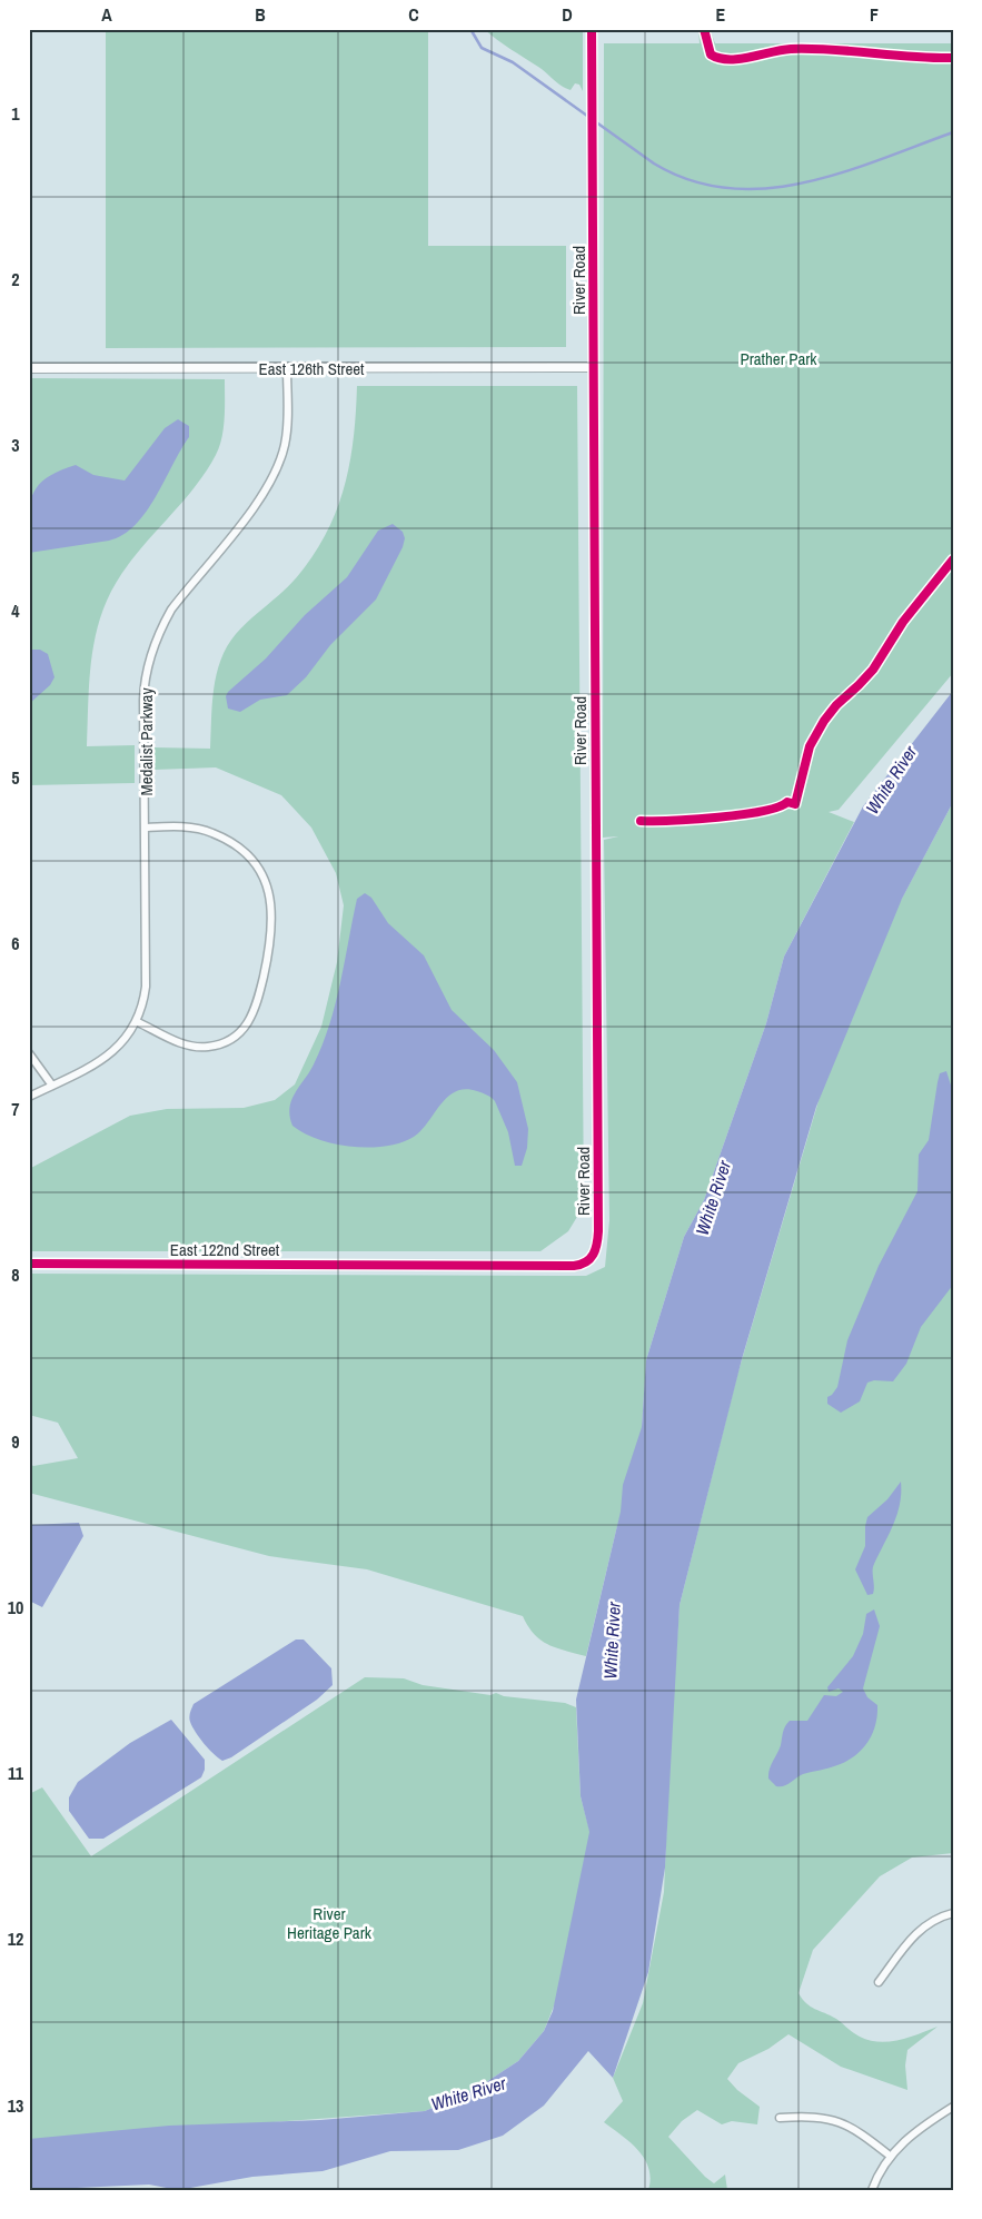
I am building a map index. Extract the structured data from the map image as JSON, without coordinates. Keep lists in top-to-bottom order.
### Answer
{
  "streets": {
    "street": [
      "River Road",
      "East 126th Street",
      "Medalist Parkway",
      "East 122nd Street"
    ]
  },
  "crossings": [
    ["River Road", "East 126th Street"],
    ["River Road", "East 122nd Street"],
    ["East 126th Street", "Medalist Parkway"]
  ],
  "water": ["White River"],
  "parks": ["Prather Park", "River Heritage Park"],
  "grid": {
    "columns": [
      "A",
      "B",
      "C",
      "D",
      "E",
      "F"
    ],
    "rows": [
      "1",
      "2",
      "3",
      "4",
      "5",
      "6",
      "7",
      "8",
      "9",
      "10",
      "11",
      "12",
      "13"
    ]
  }
}
